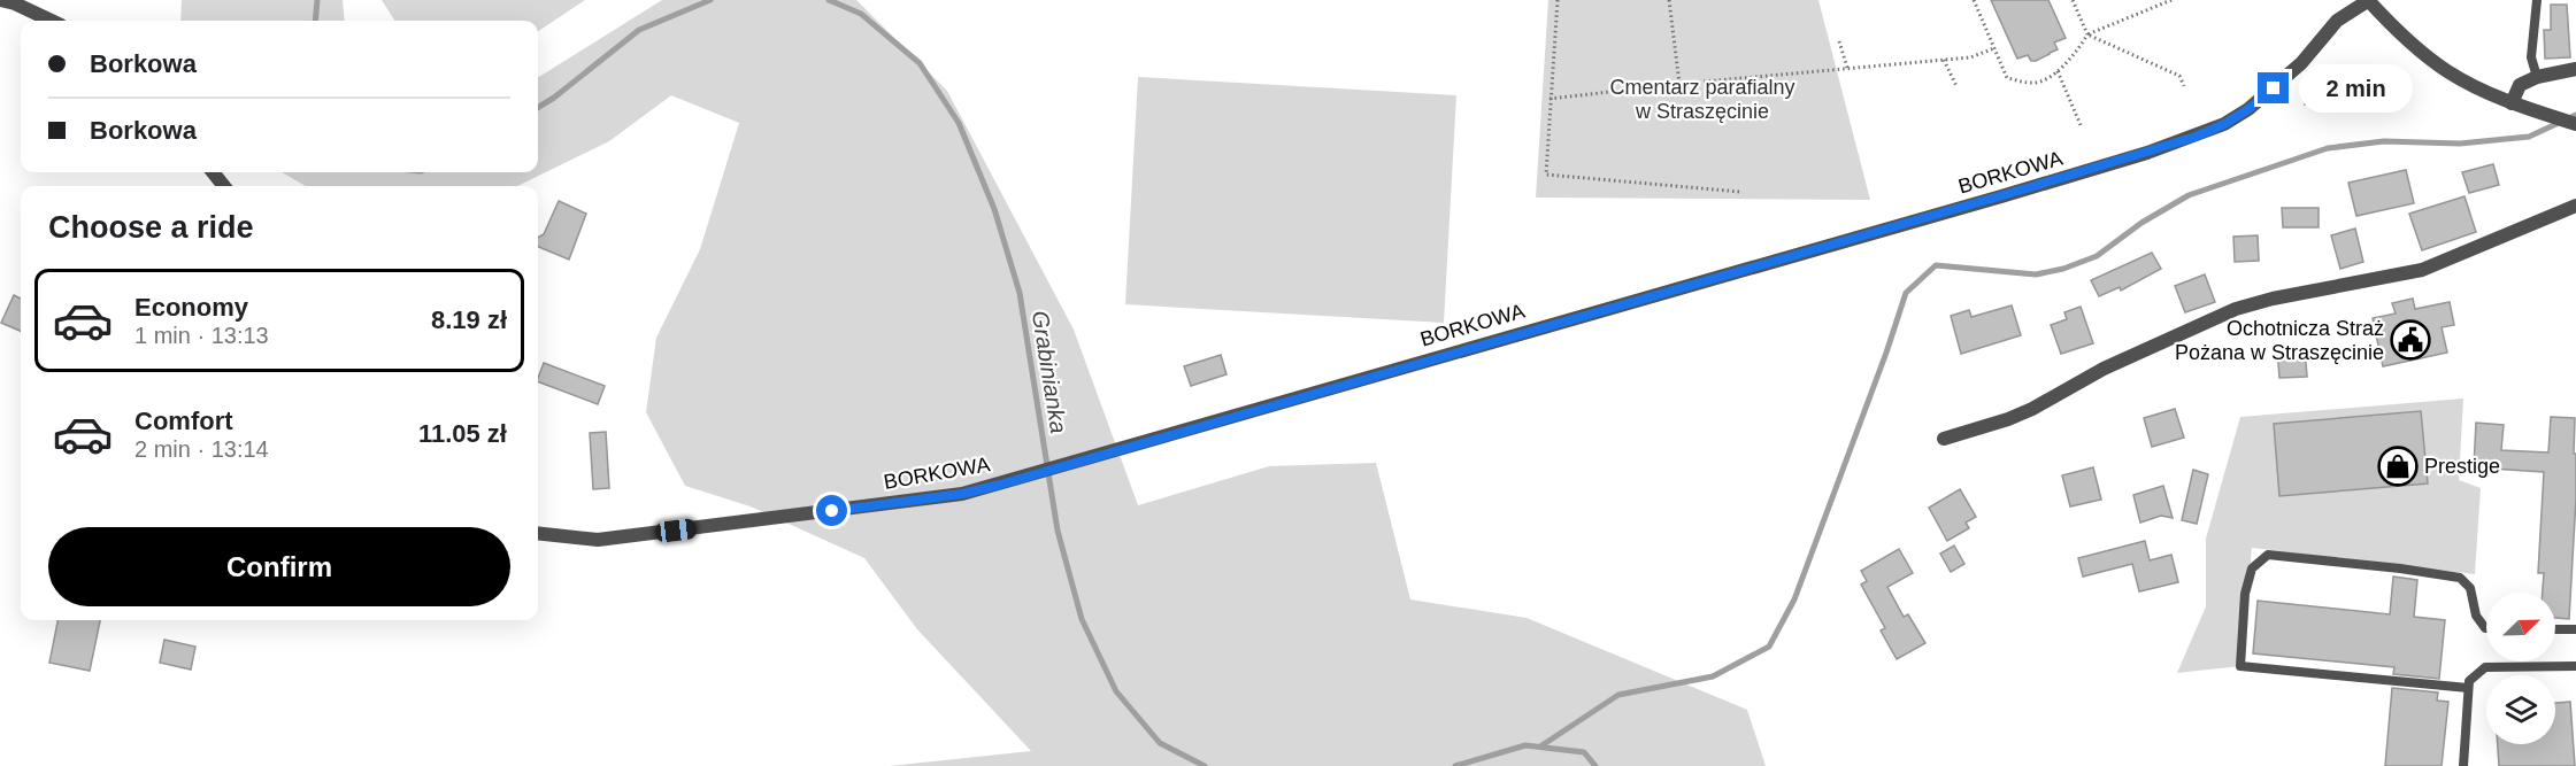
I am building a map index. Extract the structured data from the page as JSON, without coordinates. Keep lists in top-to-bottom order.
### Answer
{
  "streets": {
    "street": ["BORKOWA"]
  },
  "water": ["Grabinianka"],
  "parks": ["Cmentarz parafialny w Straszęcinie"],
  "places": {
    "public building": ["Ochotnicza Straż Pożana w Straszęcinie"],
    "shop": ["Prestige"]
  },
  "north": "top right",
  "page": {
    "banner": ["Borkowa", "Borkowa"],
    "bubble": "2 min",
    "heading": "Choose a ride",
    "list": [
      {
        "name": "Economy",
        "note": "1 min · 13:13",
        "value": "8.19 zł"
      },
      {
        "name": "Comfort",
        "note": "2 min · 13:14",
        "value": "11.05 zł"
      }
    ],
    "buttons": "Confirm"
  }
}
